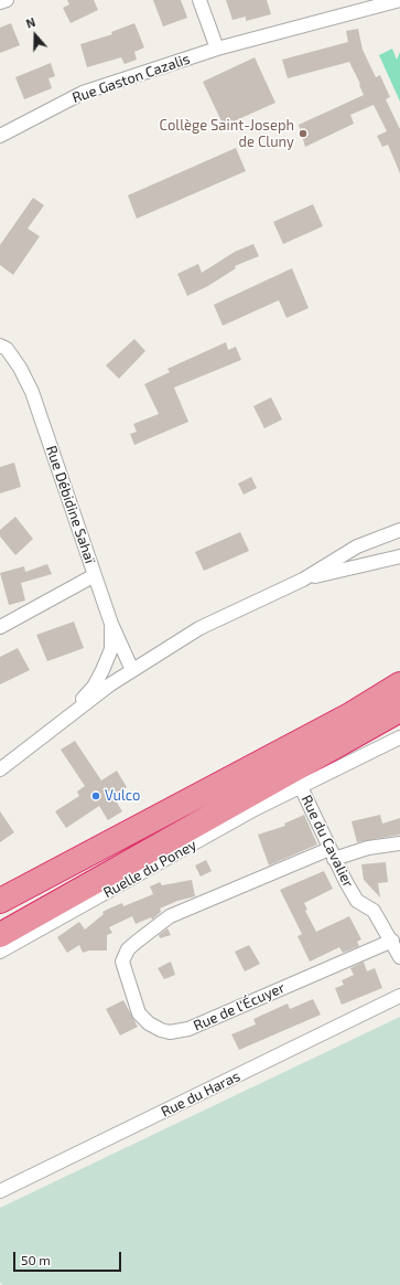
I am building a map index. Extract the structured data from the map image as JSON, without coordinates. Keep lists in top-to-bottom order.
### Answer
{
  "streets": {
    "street": [
      "Rue Gaston Cazalis",
      "Rue Débidine Sahaï",
      "Rue du Cavalier",
      "Ruelle du Poney",
      "Rue de l'Écuyer",
      "Rue du Haras"
    ]
  },
  "crossings": [
    ["Rue du Cavalier", "Ruelle du Poney"],
    ["Rue du Cavalier", "Rue de l'Écuyer"]
  ],
  "places": ["Collège Saint-Joseph de Cluny", "Vulco"],
  "scale_bar": "50 m",
  "north": "top"
}
